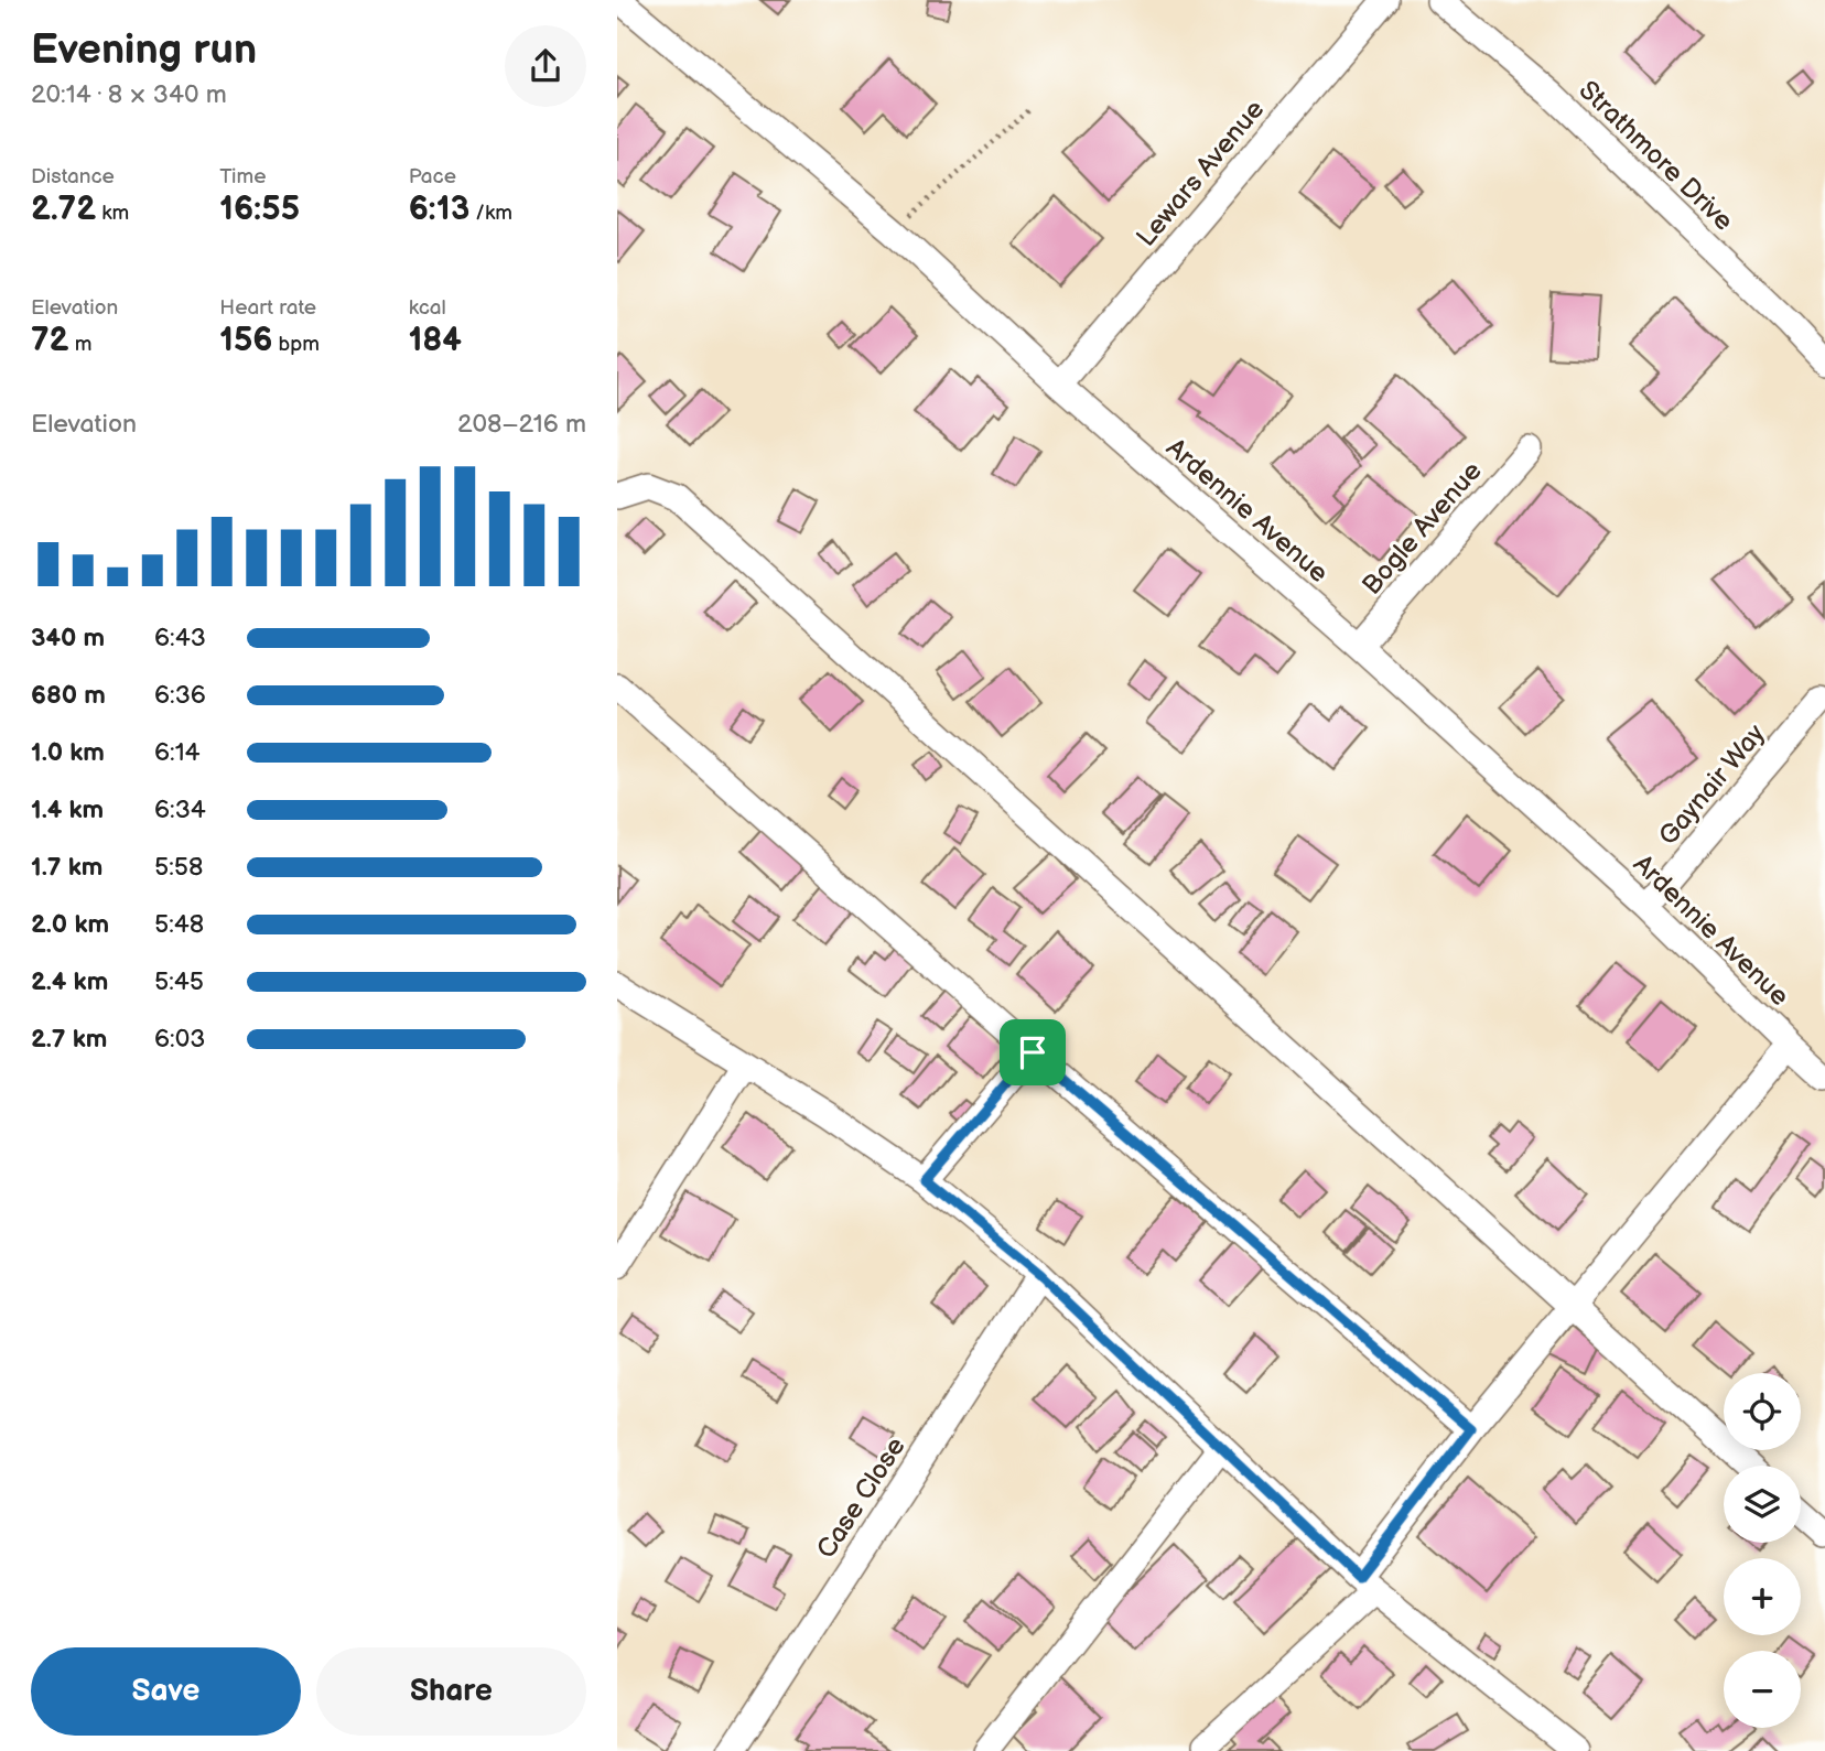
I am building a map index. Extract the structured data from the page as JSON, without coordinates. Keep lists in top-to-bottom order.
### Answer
{
  "streets": {
    "street": [
      "Strathmore Drive",
      "Lewars Avenue",
      "Ardennie Avenue",
      "Bogle Avenue",
      "Gaynair Way",
      "Case Close"
    ]
  },
  "crossings": [
    ["Lewars Avenue", "Ardennie Avenue"],
    ["Ardennie Avenue", "Bogle Avenue"],
    ["Ardennie Avenue", "Gaynair Way"]
  ],
  "page": {
    "heading": ["Evening run", "20:14 · 8 × 340 m"],
    "stats": [
      ["Distance", "2.72 km"],
      ["Time", "16:55"],
      ["Pace", "6:13 /km"],
      ["Elevation", "72 m"],
      ["Heart rate", "156 bpm"],
      ["kcal", "184"]
    ],
    "chart": ["Elevation", "208–216 m"],
    "list": [
      {
        "name": "340 m",
        "note": "6:43"
      },
      {
        "name": "680 m",
        "note": "6:36"
      },
      {
        "name": "1.0 km",
        "note": "6:14"
      },
      {
        "name": "1.4 km",
        "note": "6:34"
      },
      {
        "name": "1.7 km",
        "note": "5:58"
      },
      {
        "name": "2.0 km",
        "note": "5:48"
      },
      {
        "name": "2.4 km",
        "note": "5:45"
      },
      {
        "name": "2.7 km",
        "note": "6:03"
      }
    ],
    "map_buttons": ["+", "−"],
    "buttons": ["Save", "Share"]
  }
}
